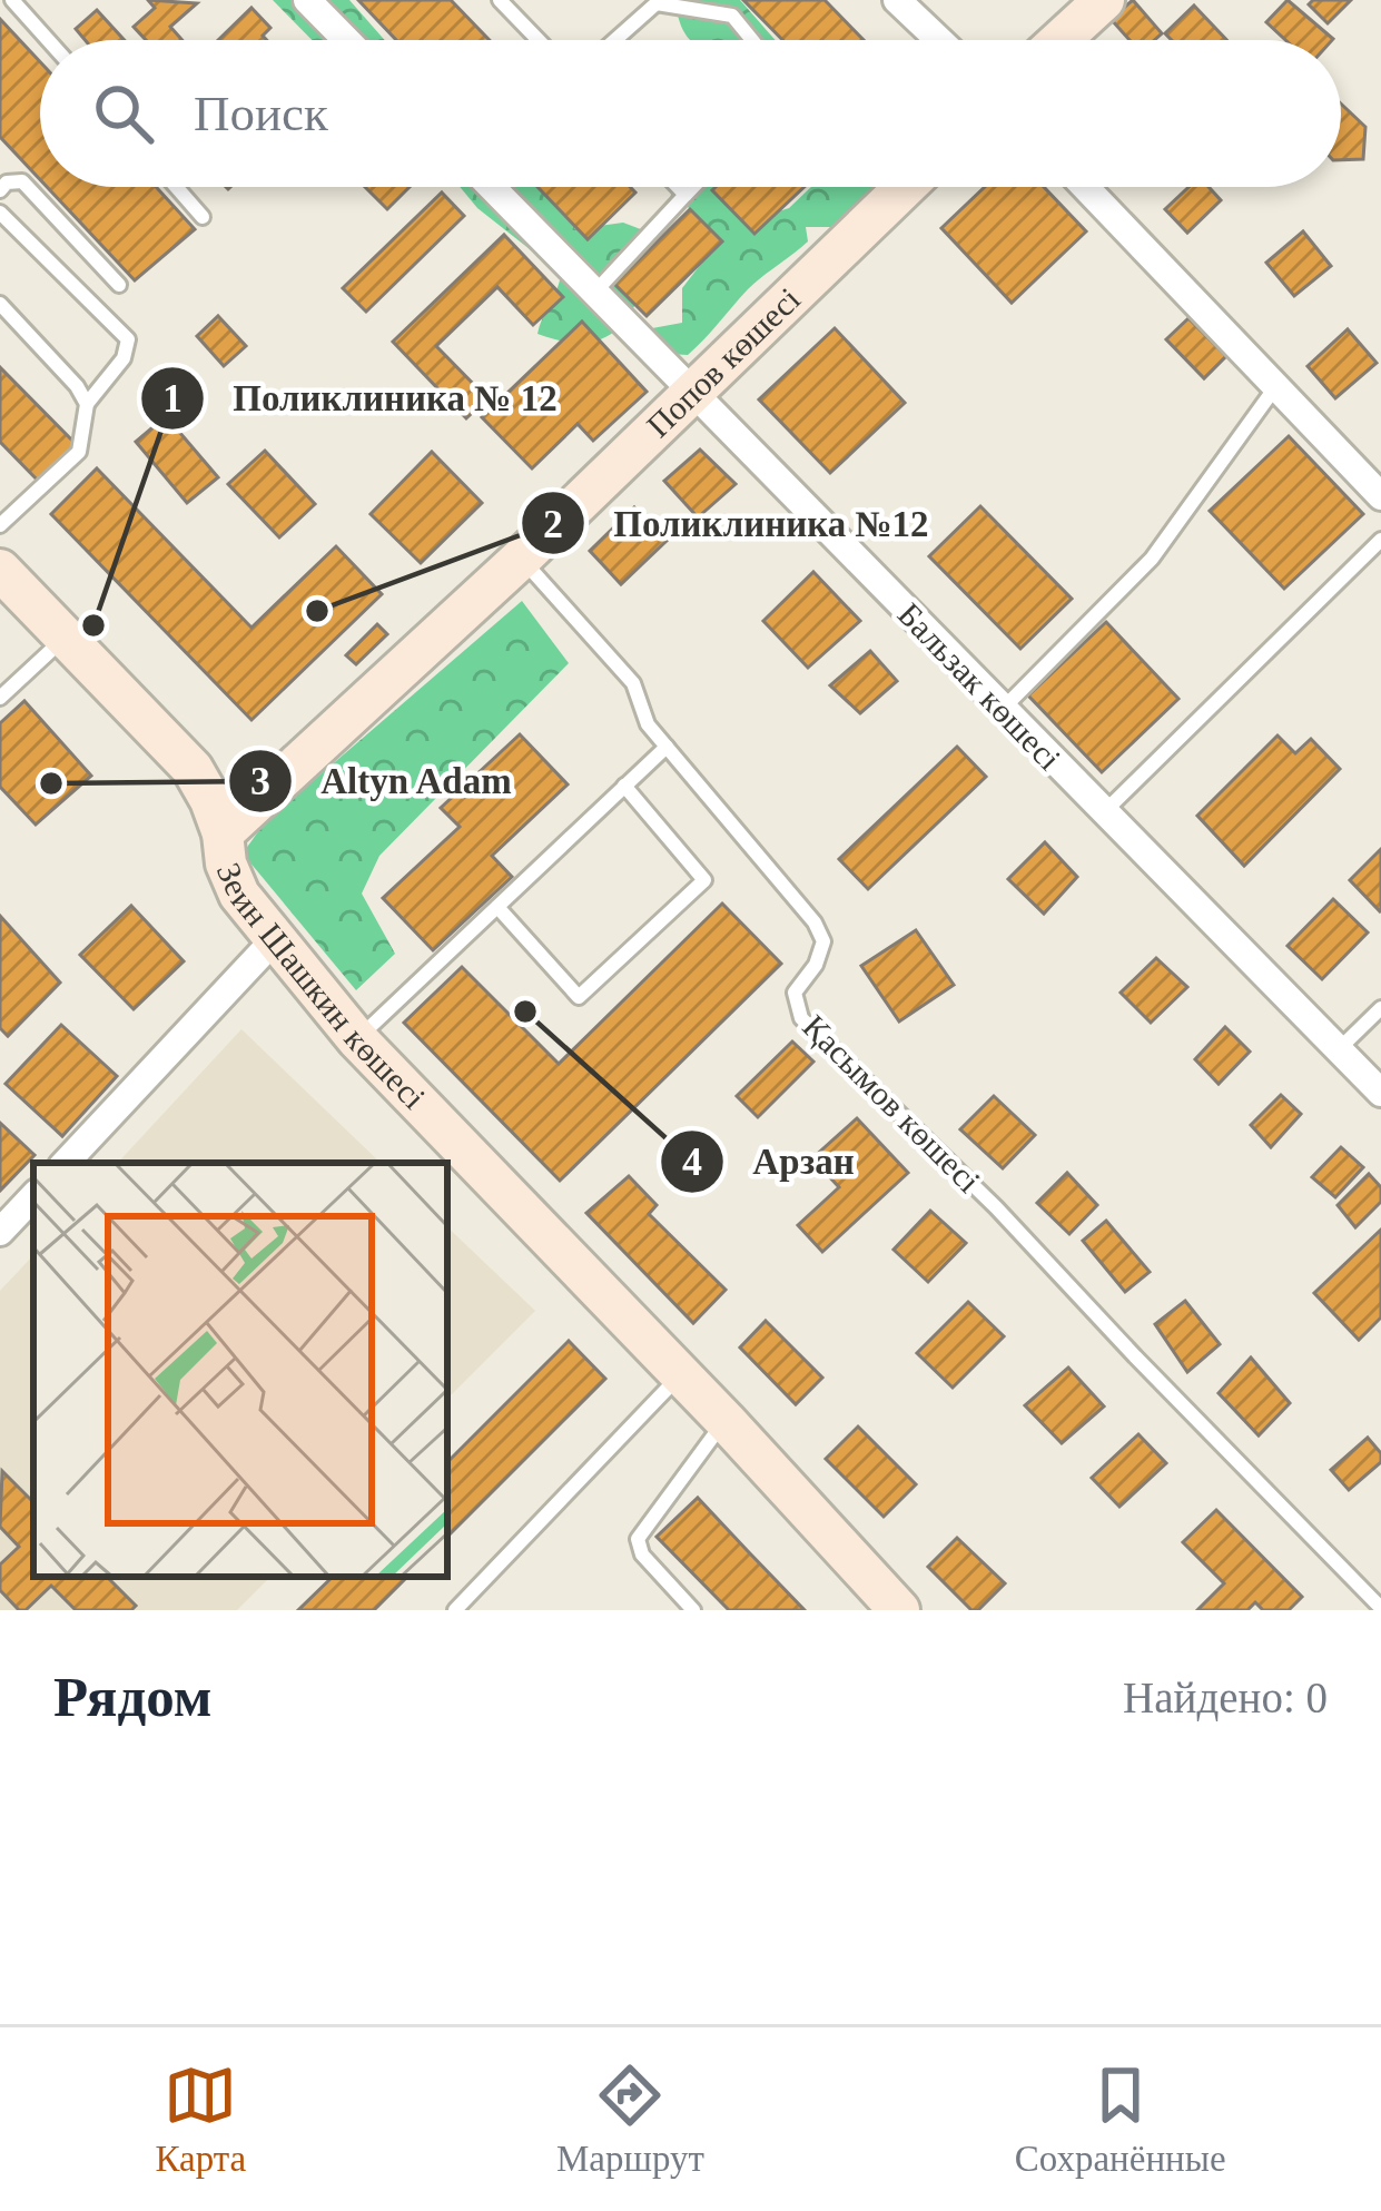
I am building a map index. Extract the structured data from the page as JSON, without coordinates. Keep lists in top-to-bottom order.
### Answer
{
  "streets": {
    "street": ["Попов көшесі", "Бальзак көшесі", "Зеин Шашкин көшесі"],
    "lane": ["Қасымов көшесі"]
  },
  "crossings": [
    ["Попов көшесі", "Бальзак көшесі"],
    ["Попов көшесі", "Зеин Шашкин көшесі"],
    ["Попов көшесі", "Қасымов көшесі"]
  ],
  "places": [
    "Поликлиника №12",
    "Поликлиника № 12",
    "Altyn Adam",
    "Арзан"
  ],
  "page": {
    "search": "Поиск",
    "heading": ["Рядом", "Найдено: 0"],
    "nav": ["Карта", "Маршрут", "Сохранённые"]
  }
}
